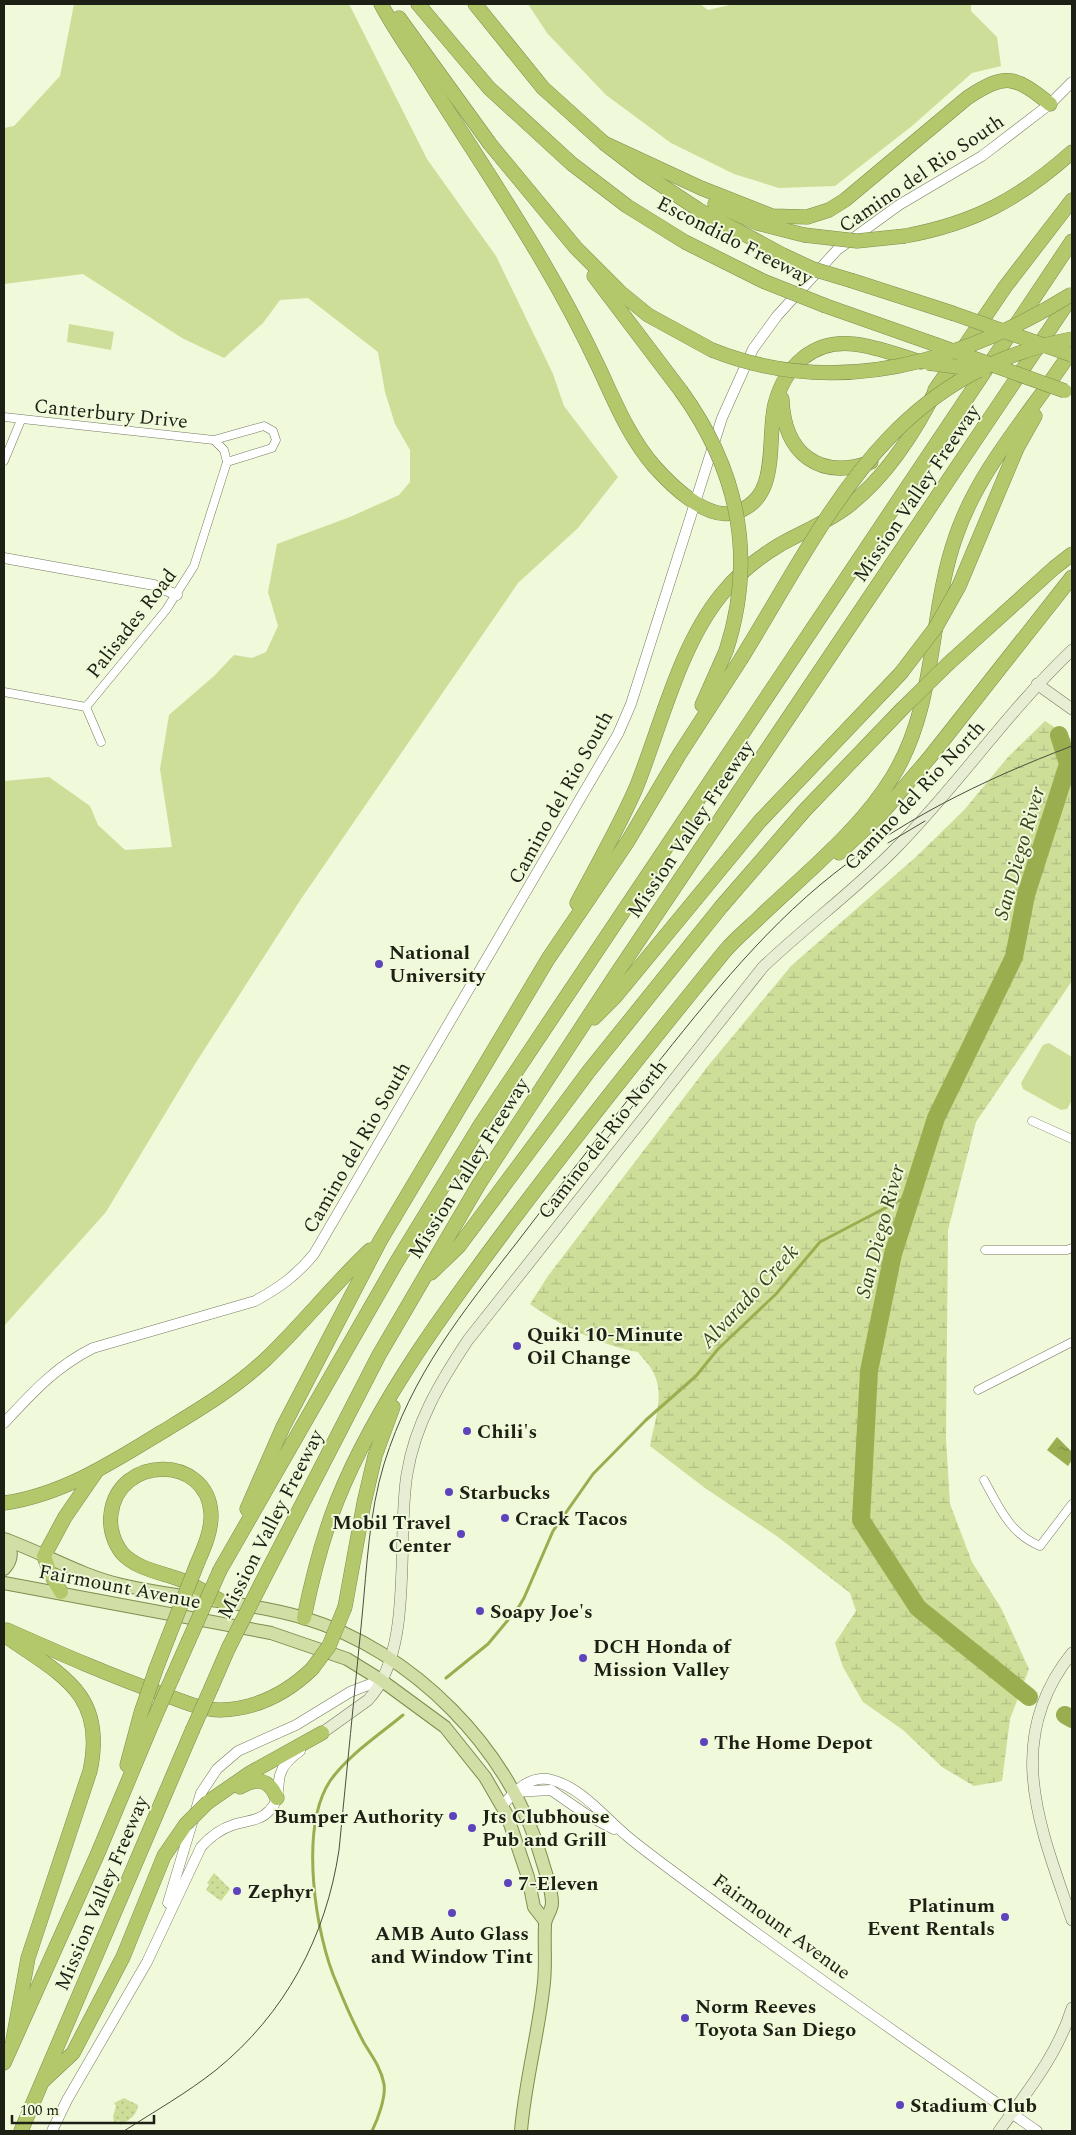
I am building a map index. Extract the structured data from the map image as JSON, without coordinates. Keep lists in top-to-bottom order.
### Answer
{
  "streets": {
    "highway": ["Escondido Freeway", "Mission Valley Freeway"],
    "main road": ["Camino del Rio North", "Fairmount Avenue"],
    "street": ["Camino del Rio South", "Canterbury Drive", "Palisades Road"]
  },
  "crossings": [
    ["Camino del Rio South", "Escondido Freeway"],
    ["Camino del Rio North", "Fairmount Avenue"]
  ],
  "water": ["San Diego River", "Alvarado Creek"],
  "places": [
    "National University",
    "Quiki 10-Minute Oil Change",
    "Chili's",
    "Starbucks",
    "Crack Tacos",
    "Mobil Travel Center",
    "Soapy Joe's",
    "DCH Honda of Mission Valley",
    "The Home Depot",
    "Bumper Authority",
    "Jts Clubhouse Pub and Grill",
    "7-Eleven",
    "Zephyr",
    "AMB Auto Glass and Window Tint",
    "Platinum Event Rentals",
    "Norm Reeves Toyota San Diego",
    "Stadium Club"
  ],
  "scale_bar": "100 m"
}
